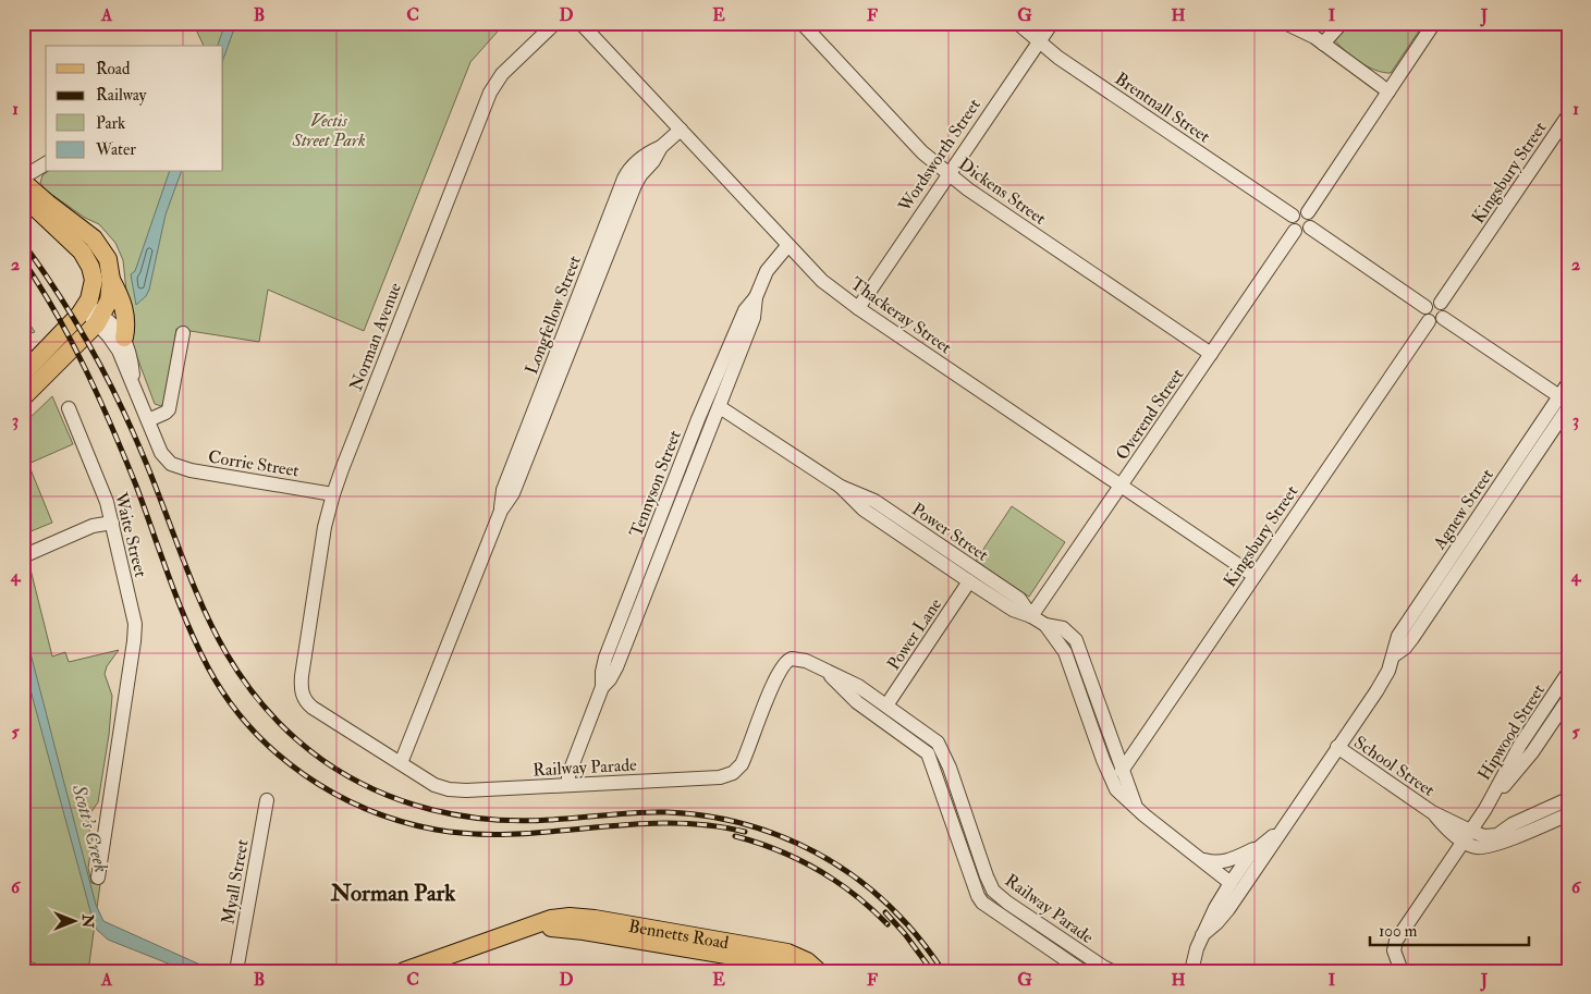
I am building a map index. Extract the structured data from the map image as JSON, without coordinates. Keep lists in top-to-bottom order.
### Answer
{
  "streets": {
    "main road": ["Bennetts Road"],
    "street": [
      "Brentnall Street",
      "Wordsworth Street",
      "Kingsbury Street",
      "Dickens Street",
      "Longfellow Street",
      "Thackeray Street",
      "Norman Avenue",
      "Overend Street",
      "Corrie Street",
      "Tennyson Street",
      "Agnew Street",
      "Power Street",
      "Waite Street",
      "Power Lane",
      "Hipwood Street",
      "School Street",
      "Railway Parade",
      "Myall Street"
    ]
  },
  "crossings": [
    ["Brentnall Street", "Wordsworth Street"],
    ["Brentnall Street", "Overend Street"],
    ["Wordsworth Street", "Dickens Street"],
    ["Wordsworth Street", "Thackeray Street"],
    ["Kingsbury Street", "Thackeray Street"],
    ["Kingsbury Street", "Power Street"],
    ["Dickens Street", "Overend Street"],
    ["Longfellow Street", "Thackeray Street"],
    ["Longfellow Street", "Railway Parade"],
    ["Thackeray Street", "Overend Street"],
    ["Thackeray Street", "Tennyson Street"],
    ["Norman Avenue", "Corrie Street"],
    ["Norman Avenue", "Railway Parade"],
    ["Overend Street", "Power Street"],
    ["Tennyson Street", "Power Street"],
    ["Tennyson Street", "Railway Parade"],
    ["Agnew Street", "Power Street"],
    ["Agnew Street", "School Street"],
    ["Power Street", "Power Lane"],
    ["Power Lane", "Railway Parade"],
    ["Hipwood Street", "School Street"]
  ],
  "districts": ["Norman Park"],
  "water": ["Scott's Creek"],
  "parks": ["Vectis Street Park"],
  "legend": [
    "Road",
    "Railway",
    "Park",
    "Water"
  ],
  "scale_bar": "100 m",
  "north": "right",
  "grid": {
    "columns": [
      "A",
      "B",
      "C",
      "D",
      "E",
      "F",
      "G",
      "H",
      "I",
      "J"
    ],
    "rows": [
      "1",
      "2",
      "3",
      "4",
      "5",
      "6"
    ]
  }
}
